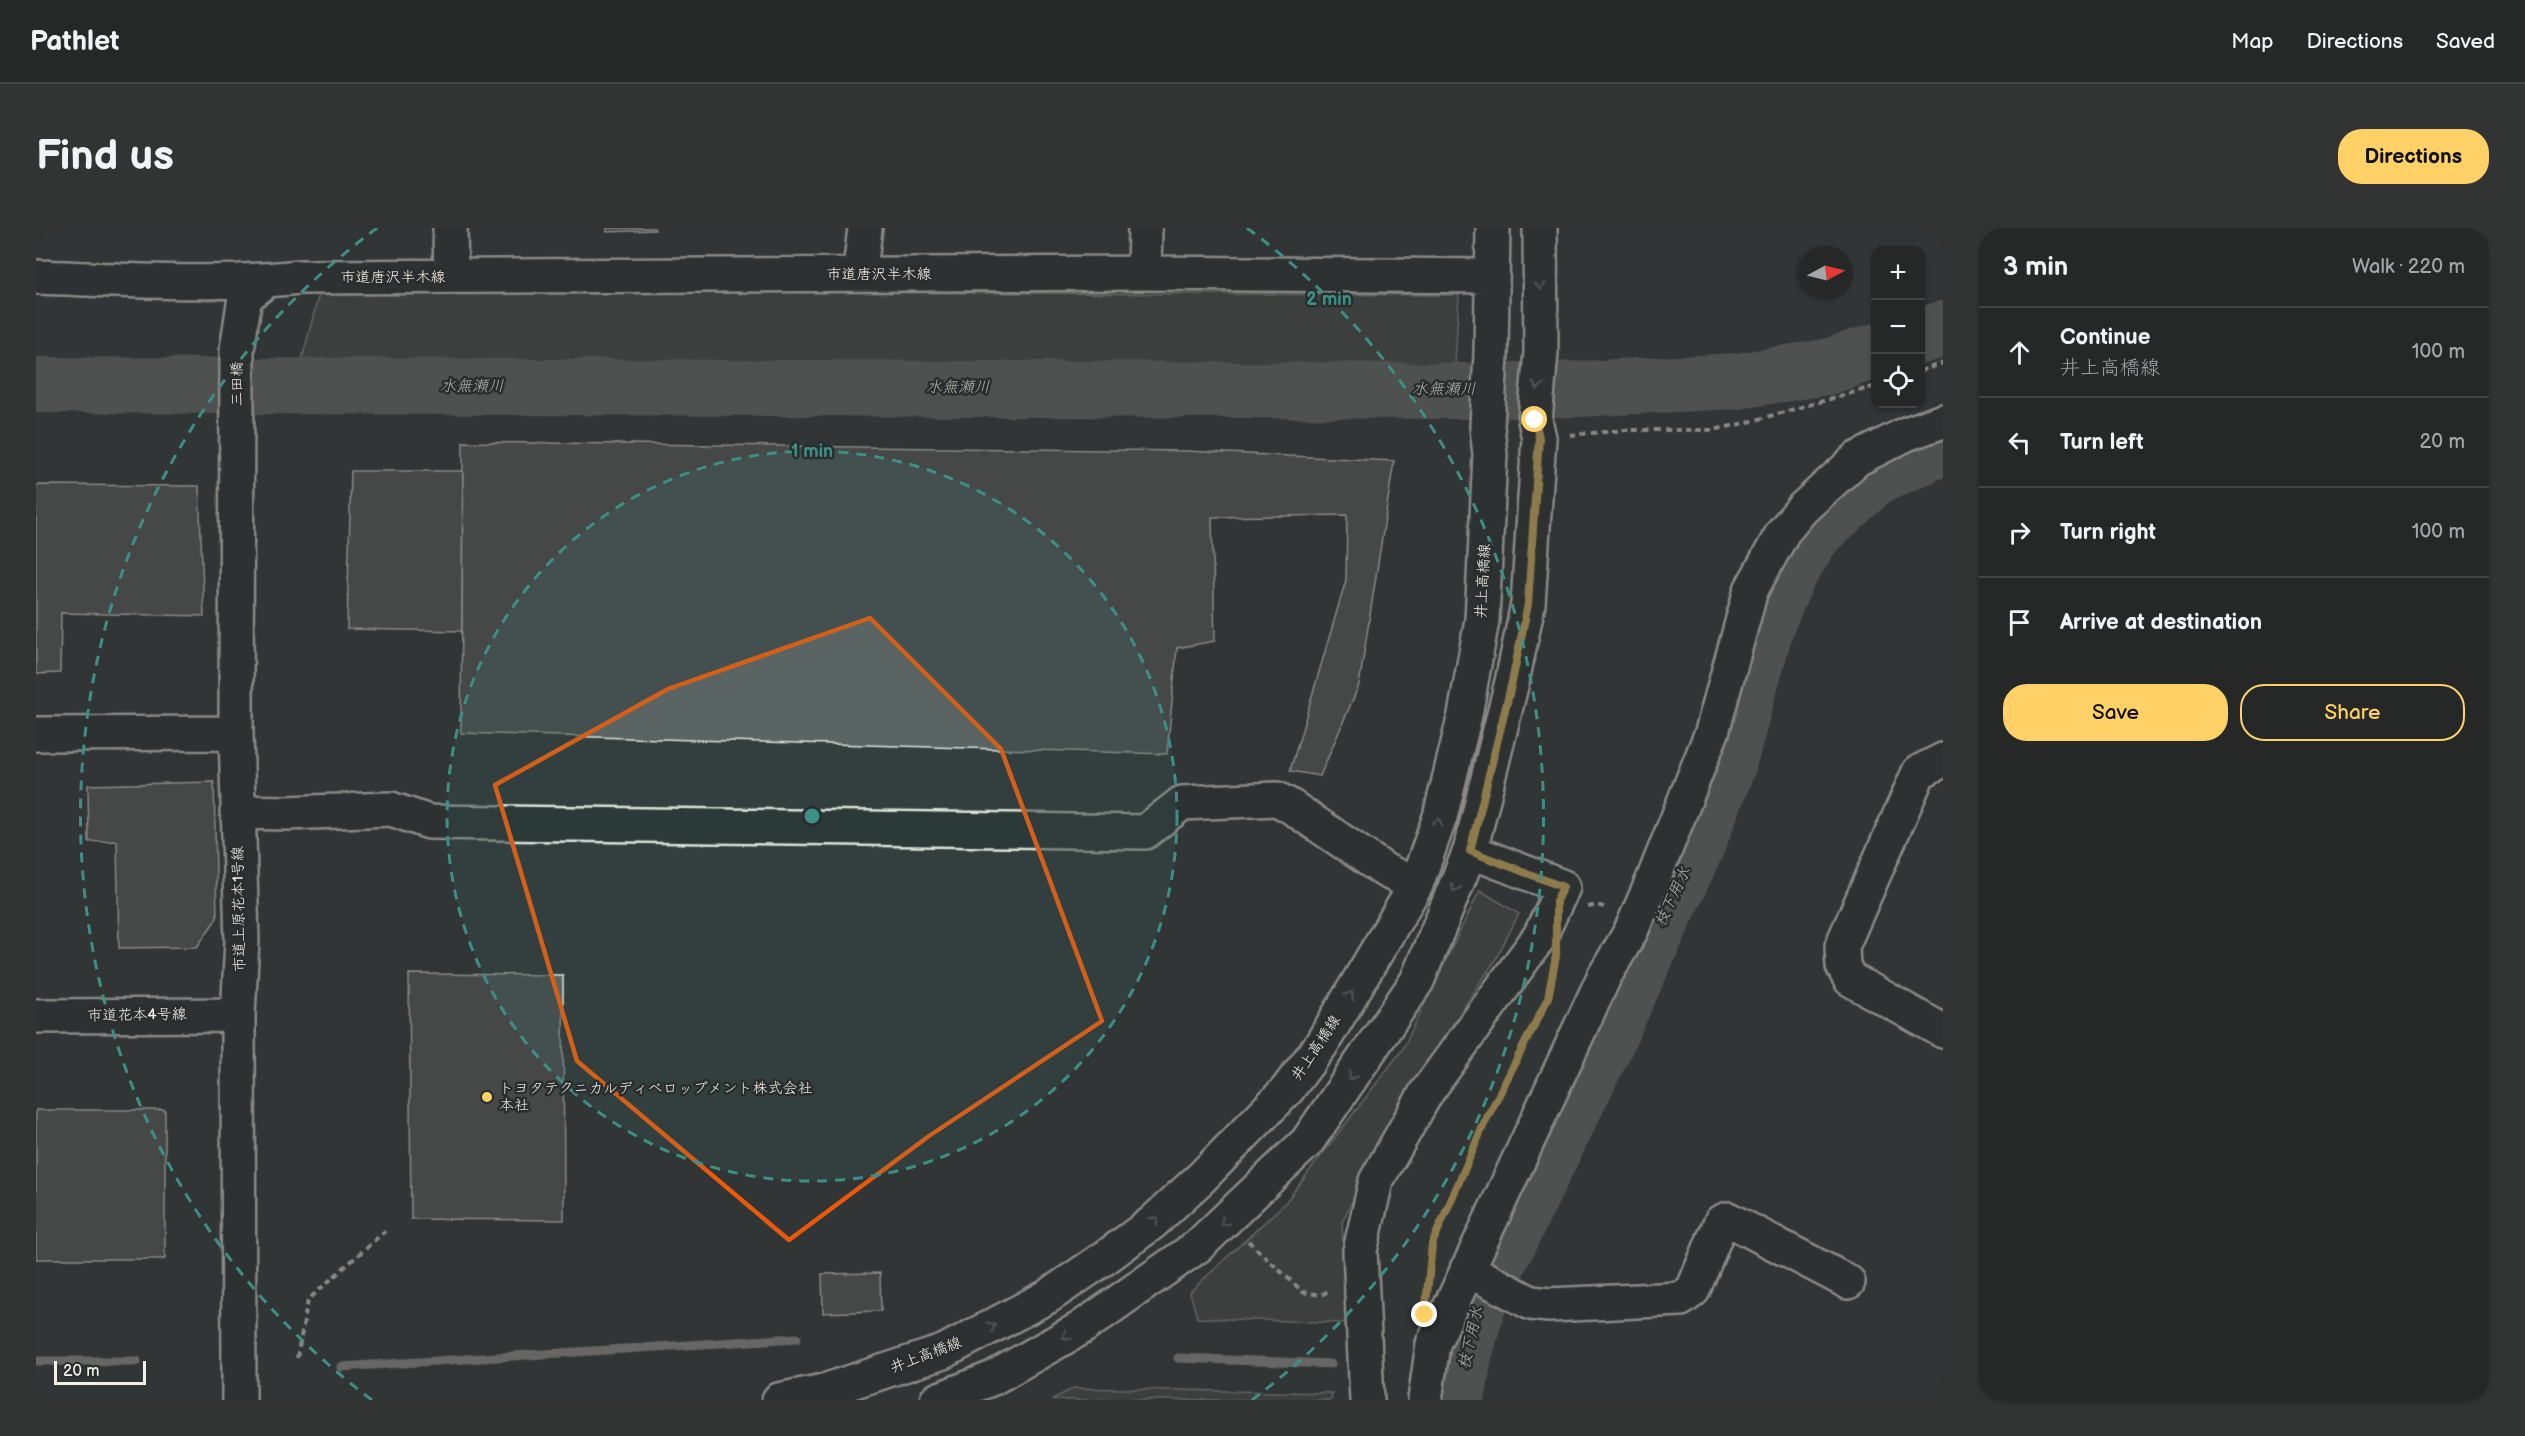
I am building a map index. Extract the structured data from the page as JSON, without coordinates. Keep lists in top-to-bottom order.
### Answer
{
  "streets": {
    "street": [
      "市道唐沢半木線",
      "三田橋",
      "井上高橋線",
      "市道上原花本1号線",
      "市道花本4号線"
    ]
  },
  "crossings": [
    ["市道唐沢半木線", "三田橋"],
    ["市道唐沢半木線", "井上高橋線"],
    ["三田橋", "市道上原花本1号線"],
    ["市道上原花本1号線", "市道花本4号線"]
  ],
  "water": ["水無瀬川", "枝下用水"],
  "places": ["トヨタテクニカルディベロップメント株式会社 本社"],
  "scale_bar": "20 m",
  "north": "right",
  "page": {
    "header": "Pathlet",
    "nav": ["Map", "Directions", "Saved"],
    "buttons": [
      "Directions",
      ["Save", "Share"]
    ],
    "title": "Find us",
    "heading": ["3 min", "Walk · 220 m"],
    "map_buttons": ["+", "−"],
    "list": [
      ["Continue", "井上高橋線", "100 m"],
      ["Turn left", "20 m"],
      ["Turn right", "100 m"],
      "Arrive at destination"
    ],
    "scale": "20 m"
  },
  "rings": ["2 min", "1 min"]
}
